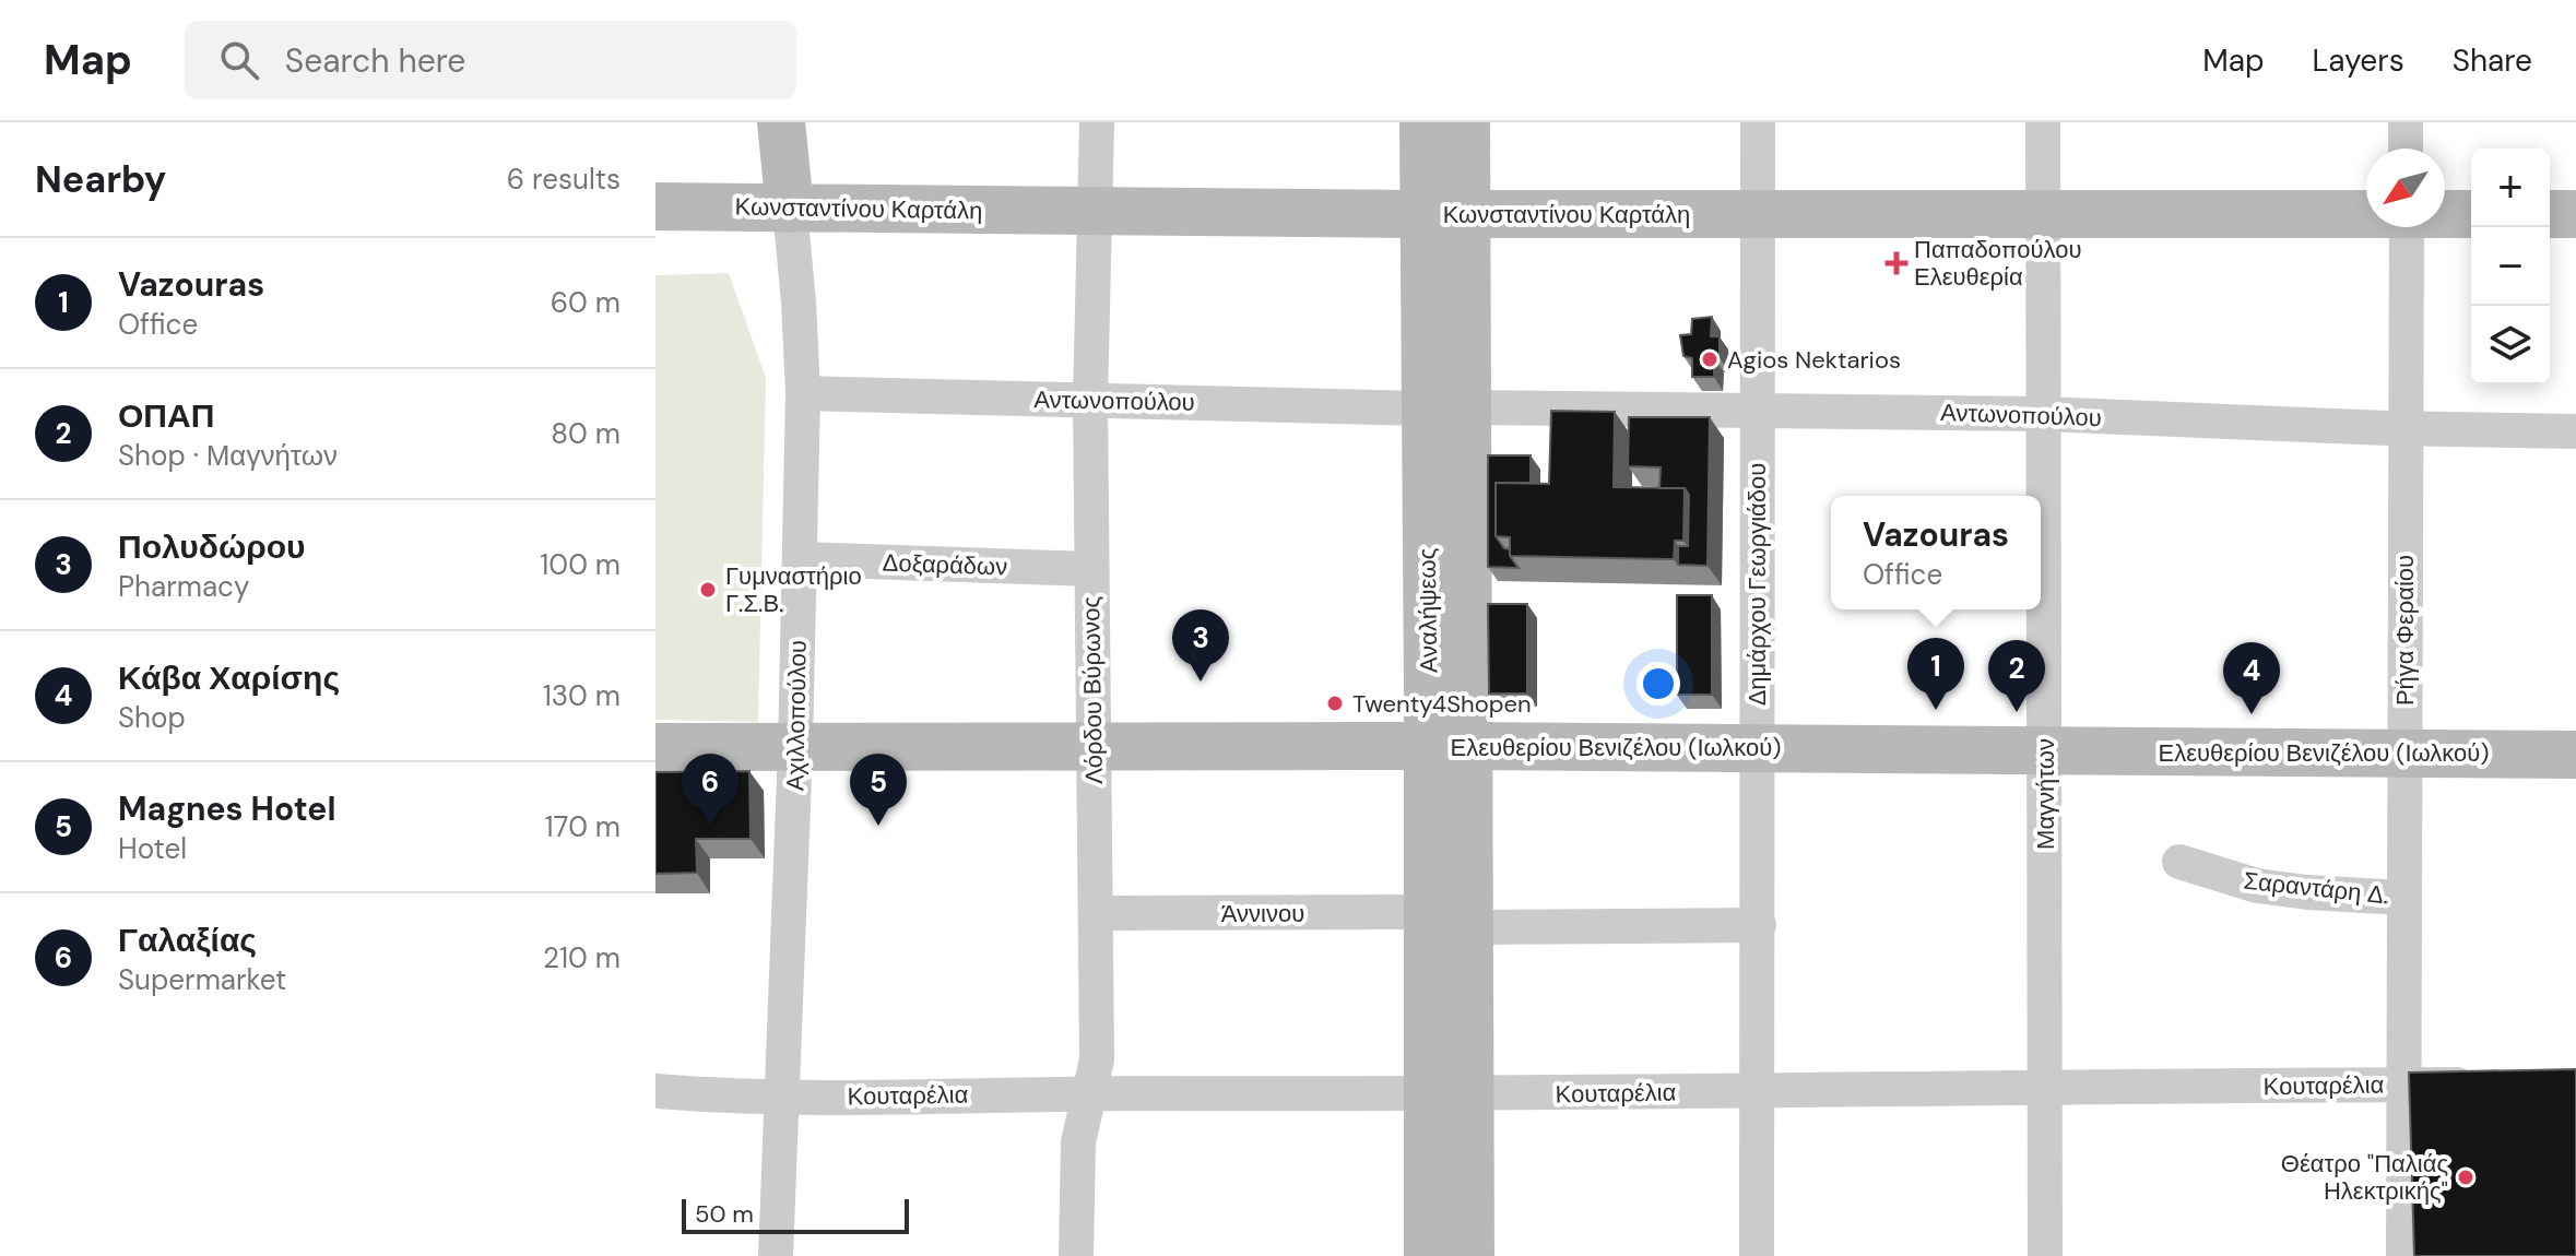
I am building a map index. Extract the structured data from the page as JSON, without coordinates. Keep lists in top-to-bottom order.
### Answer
{
  "streets": {
    "main road": [
      "Κωνσταντίνου Καρτάλη",
      "Αναλήψεως",
      "Αχιλλοπούλου",
      "Ελευθερίου Βενιζέλου (Ιωλκού)"
    ],
    "street": [
      "Αντωνοπούλου",
      "Δοξαράδων",
      "Δημάρχου Γεωργιάδου",
      "Ρήγα Φεραίου",
      "Λόρδου Βύρωνος",
      "Μαγνήτων",
      "Σαραντάρη Δ.",
      "Άννινου",
      "Κουταρέλια"
    ]
  },
  "crossings": [
    ["Κωνσταντίνου Καρτάλη", "Δημάρχου Γεωργιάδου"],
    ["Κωνσταντίνου Καρτάλη", "Αναλήψεως"],
    ["Κωνσταντίνου Καρτάλη", "Λόρδου Βύρωνος"],
    ["Κωνσταντίνου Καρτάλη", "Αχιλλοπούλου"],
    ["Κωνσταντίνου Καρτάλη", "Μαγνήτων"],
    ["Αντωνοπούλου", "Δημάρχου Γεωργιάδου"],
    ["Αντωνοπούλου", "Αναλήψεως"],
    ["Αντωνοπούλου", "Ρήγα Φεραίου"],
    ["Αντωνοπούλου", "Λόρδου Βύρωνος"],
    ["Αντωνοπούλου", "Αχιλλοπούλου"],
    ["Αντωνοπούλου", "Μαγνήτων"],
    ["Δοξαράδων", "Λόρδου Βύρωνος"],
    ["Δοξαράδων", "Αχιλλοπούλου"],
    ["Δημάρχου Γεωργιάδου", "Ελευθερίου Βενιζέλου (Ιωλκού)"],
    ["Δημάρχου Γεωργιάδου", "Άννινου"],
    ["Δημάρχου Γεωργιάδου", "Κουταρέλια"],
    ["Αναλήψεως", "Ελευθερίου Βενιζέλου (Ιωλκού)"],
    ["Αναλήψεως", "Άννινου"],
    ["Αναλήψεως", "Κουταρέλια"],
    ["Ρήγα Φεραίου", "Ελευθερίου Βενιζέλου (Ιωλκού)"],
    ["Ρήγα Φεραίου", "Σαραντάρη Δ."],
    ["Ρήγα Φεραίου", "Κουταρέλια"],
    ["Λόρδου Βύρωνος", "Ελευθερίου Βενιζέλου (Ιωλκού)"],
    ["Λόρδου Βύρωνος", "Άννινου"],
    ["Λόρδου Βύρωνος", "Κουταρέλια"],
    ["Αχιλλοπούλου", "Ελευθερίου Βενιζέλου (Ιωλκού)"],
    ["Αχιλλοπούλου", "Κουταρέλια"],
    ["Ελευθερίου Βενιζέλου (Ιωλκού)", "Μαγνήτων"],
    ["Μαγνήτων", "Κουταρέλια"]
  ],
  "places": {
    "health": ["Παπαδοπούλου Ελευθερία"],
    "other": [
      "Agios Nektarios",
      "Γυμναστήριο Γ.Σ.Β.",
      "Twenty4Shopen",
      "Θέατρο \"Παλιάς Ηλεκτρικής\""
    ]
  },
  "scale_bar": "50 m",
  "north": "bottom left",
  "page": {
    "header": "Map",
    "search": "Search here",
    "nav": ["Map", "Layers", "Share"],
    "heading": ["Nearby", "6 results"],
    "map_buttons": ["+", "−"],
    "list": [
      {
        "mark": "1",
        "name": "Vazouras",
        "note": "Office",
        "value": "60 m"
      },
      {
        "mark": "2",
        "name": "ΟΠΑΠ",
        "note": "Shop · Μαγνήτων",
        "value": "80 m"
      },
      {
        "mark": "3",
        "name": "Πολυδώρου",
        "note": "Pharmacy",
        "value": "100 m"
      },
      {
        "mark": "4",
        "name": "Κάβα Χαρίσης",
        "note": "Shop",
        "value": "130 m"
      },
      {
        "mark": "5",
        "name": "Magnes Hotel",
        "note": "Hotel",
        "value": "170 m"
      },
      {
        "mark": "6",
        "name": "Γαλαξίας",
        "note": "Supermarket",
        "value": "210 m"
      }
    ],
    "popup": ["Vazouras", "Office"],
    "pins": [
      "3",
      "1",
      "2",
      "4",
      "5",
      "6"
    ],
    "scale": "50 m"
  }
}
